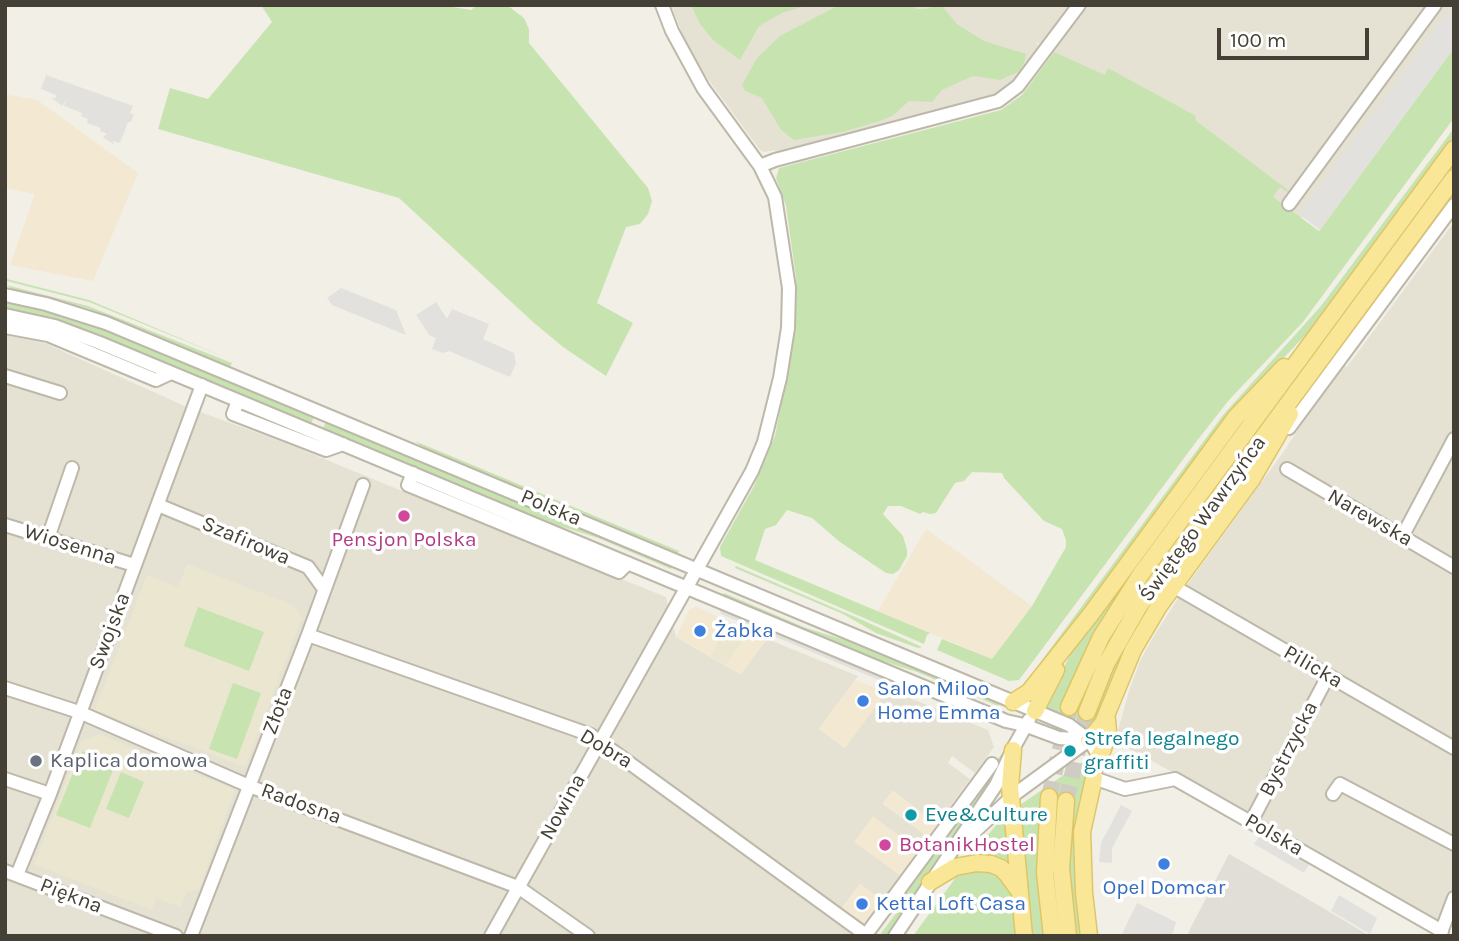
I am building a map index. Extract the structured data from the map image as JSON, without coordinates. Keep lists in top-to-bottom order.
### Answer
{
  "streets": {
    "main road": ["Świętego Wawrzyńca"],
    "street": [
      "Polska",
      "Narewska",
      "Szafirowa",
      "Wiosenna",
      "Swojska",
      "Pilicka",
      "Złota",
      "Dobra",
      "Bystrzycka",
      "Radosna",
      "Nowina",
      "Piękna"
    ]
  },
  "crossings": [
    ["Polska", "Swojska"],
    ["Polska", "Bystrzycka"],
    ["Polska", "Nowina"],
    ["Szafirowa", "Swojska"],
    ["Szafirowa", "Złota"],
    ["Wiosenna", "Swojska"],
    ["Swojska", "Radosna"],
    ["Swojska", "Piękna"],
    ["Pilicka", "Bystrzycka"],
    ["Złota", "Dobra"],
    ["Złota", "Radosna"],
    ["Dobra", "Nowina"],
    ["Radosna", "Nowina"]
  ],
  "places": [
    "Pensjon Polska",
    "Żabka",
    "Salon Miloo Home Emma",
    "Strefa legalnego graffiti",
    "Kaplica domowa",
    "Eve&Culture",
    "BotanikHostel",
    "Opel Domcar",
    "Kettal Loft Casa"
  ],
  "scale_bar": "100 m"
}
